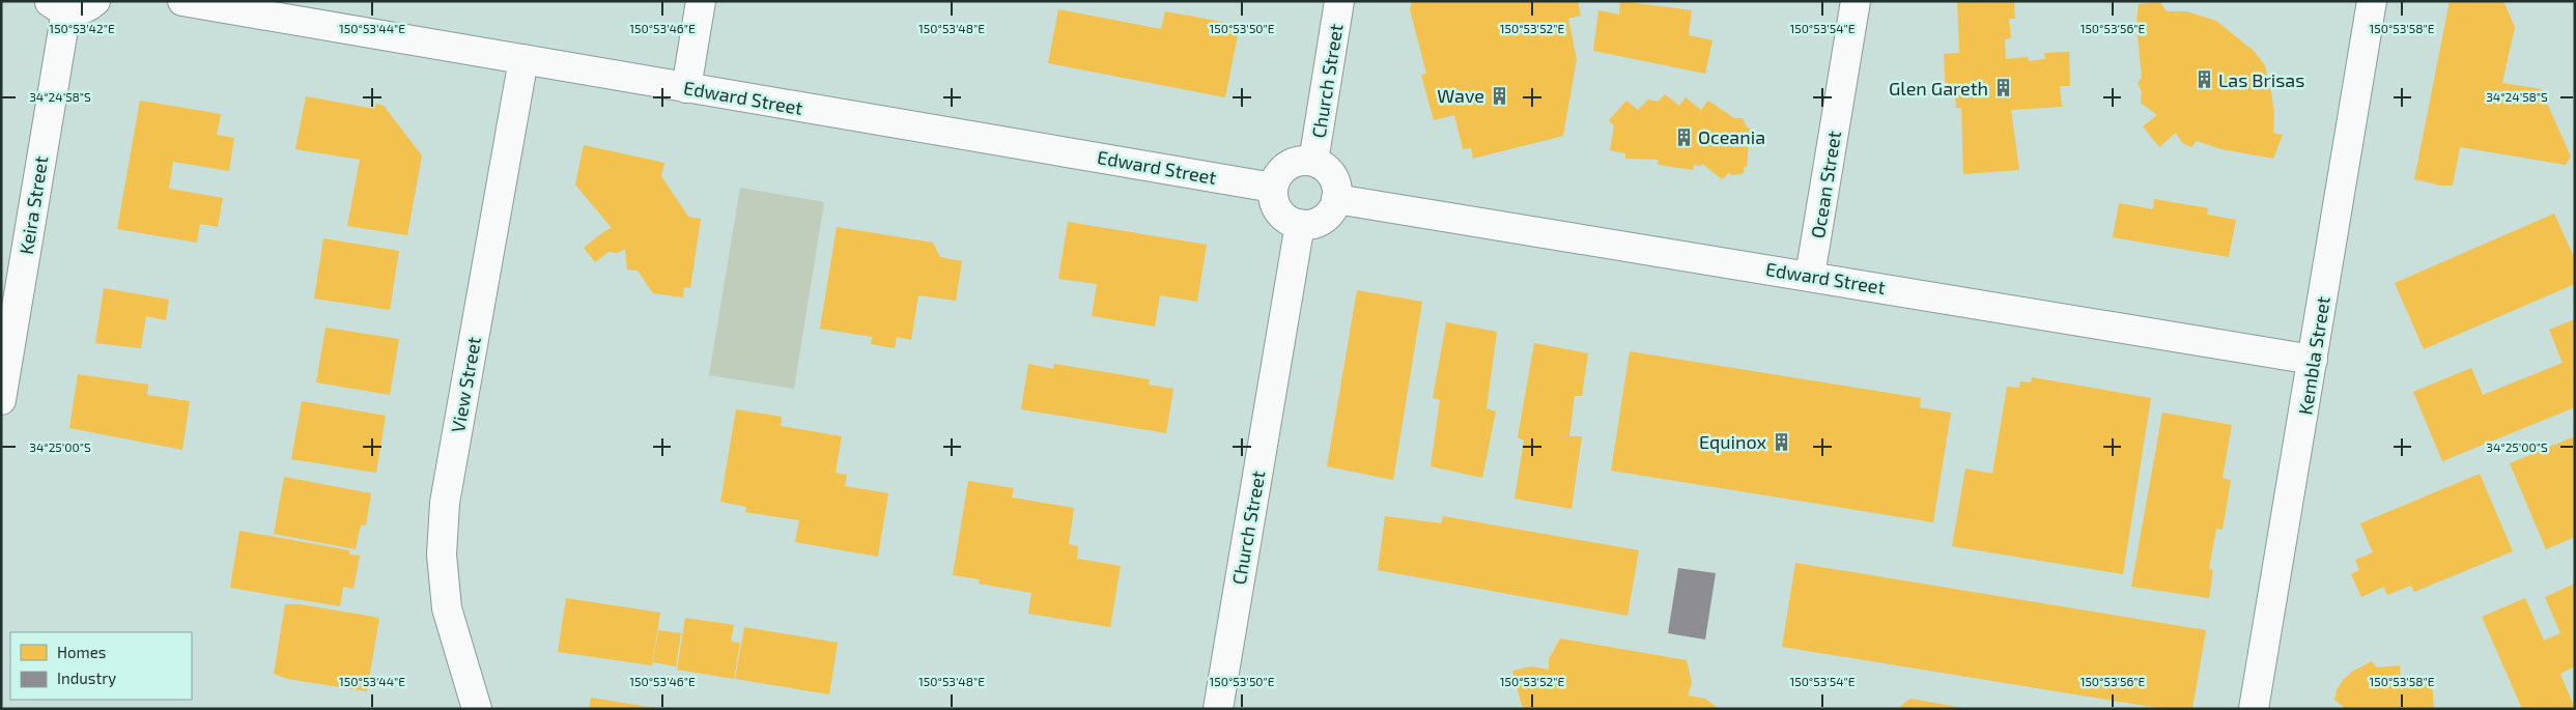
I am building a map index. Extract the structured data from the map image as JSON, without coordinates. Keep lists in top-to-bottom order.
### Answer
{
  "streets": {
    "street": [
      "Church Street",
      "Edward Street",
      "Ocean Street",
      "Keira Street",
      "Kembla Street",
      "View Street"
    ]
  },
  "crossings": [
    ["Church Street", "Edward Street"],
    ["Edward Street", "Ocean Street"],
    ["Edward Street", "Kembla Street"],
    ["Edward Street", "View Street"]
  ],
  "places": {
    "building": [
      "Las Brisas",
      "Glen Gareth",
      "Wave",
      "Oceania",
      "Equinox"
    ]
  },
  "legend": ["Homes", "Industry"],
  "coordinates": [
    "150°53'42\"E",
    "150°53'44\"E",
    "150°53'46\"E",
    "150°53'48\"E",
    "150°53'50\"E",
    "150°53'52\"E",
    "150°53'54\"E",
    "150°53'56\"E",
    "150°53'58\"E",
    "34°24'58\"S",
    "34°25'00\"S"
  ]
}
